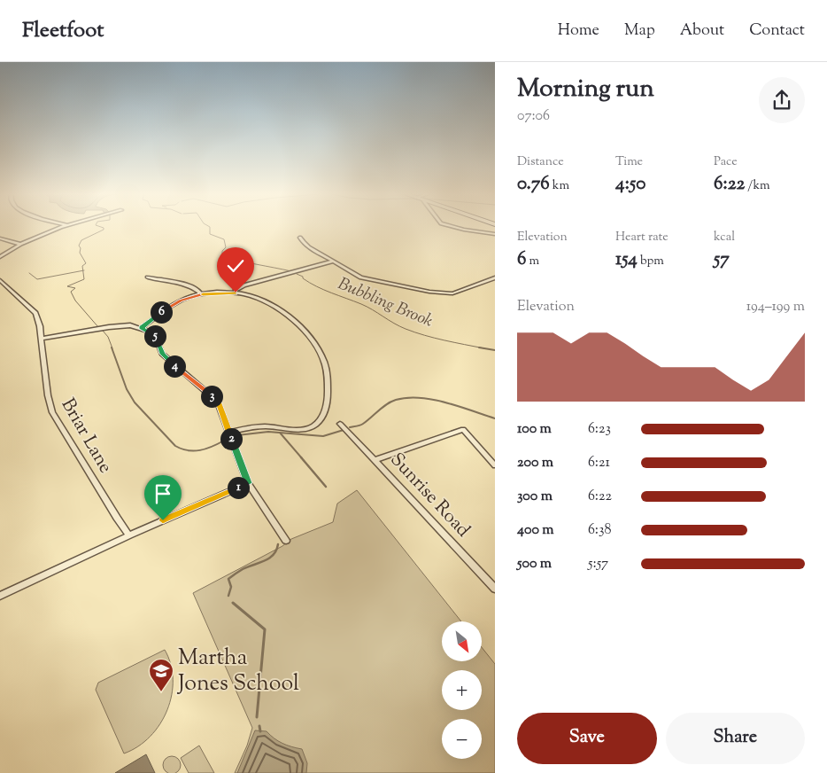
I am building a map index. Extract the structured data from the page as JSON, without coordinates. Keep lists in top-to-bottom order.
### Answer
{
  "streets": {
    "street": ["Briar Lane", "Sunrise Road"]
  },
  "water": ["Bubbling Brook"],
  "places": {
    "school or university": ["Martha Jones School"]
  },
  "north": "bottom right",
  "page": {
    "header": "Fleetfoot",
    "nav": [
      "Home",
      "Map",
      "About",
      "Contact"
    ],
    "heading": ["Morning run", "07:06"],
    "stats": [
      ["Distance", "0.76 km"],
      ["Time", "4:50"],
      ["Pace", "6:22 /km"],
      ["Elevation", "6 m"],
      ["Heart rate", "154 bpm"],
      ["kcal", "57"]
    ],
    "chart": ["Elevation", "194–199 m"],
    "pins": [
      "6",
      "5",
      "4",
      "3",
      "2",
      "1"
    ],
    "list": [
      {
        "name": "100 m",
        "note": "6:23"
      },
      {
        "name": "200 m",
        "note": "6:21"
      },
      {
        "name": "300 m",
        "note": "6:22"
      },
      {
        "name": "400 m",
        "note": "6:38"
      },
      {
        "name": "500 m",
        "note": "5:57"
      }
    ],
    "map_buttons": ["+", "−"],
    "buttons": ["Save", "Share"]
  }
}
